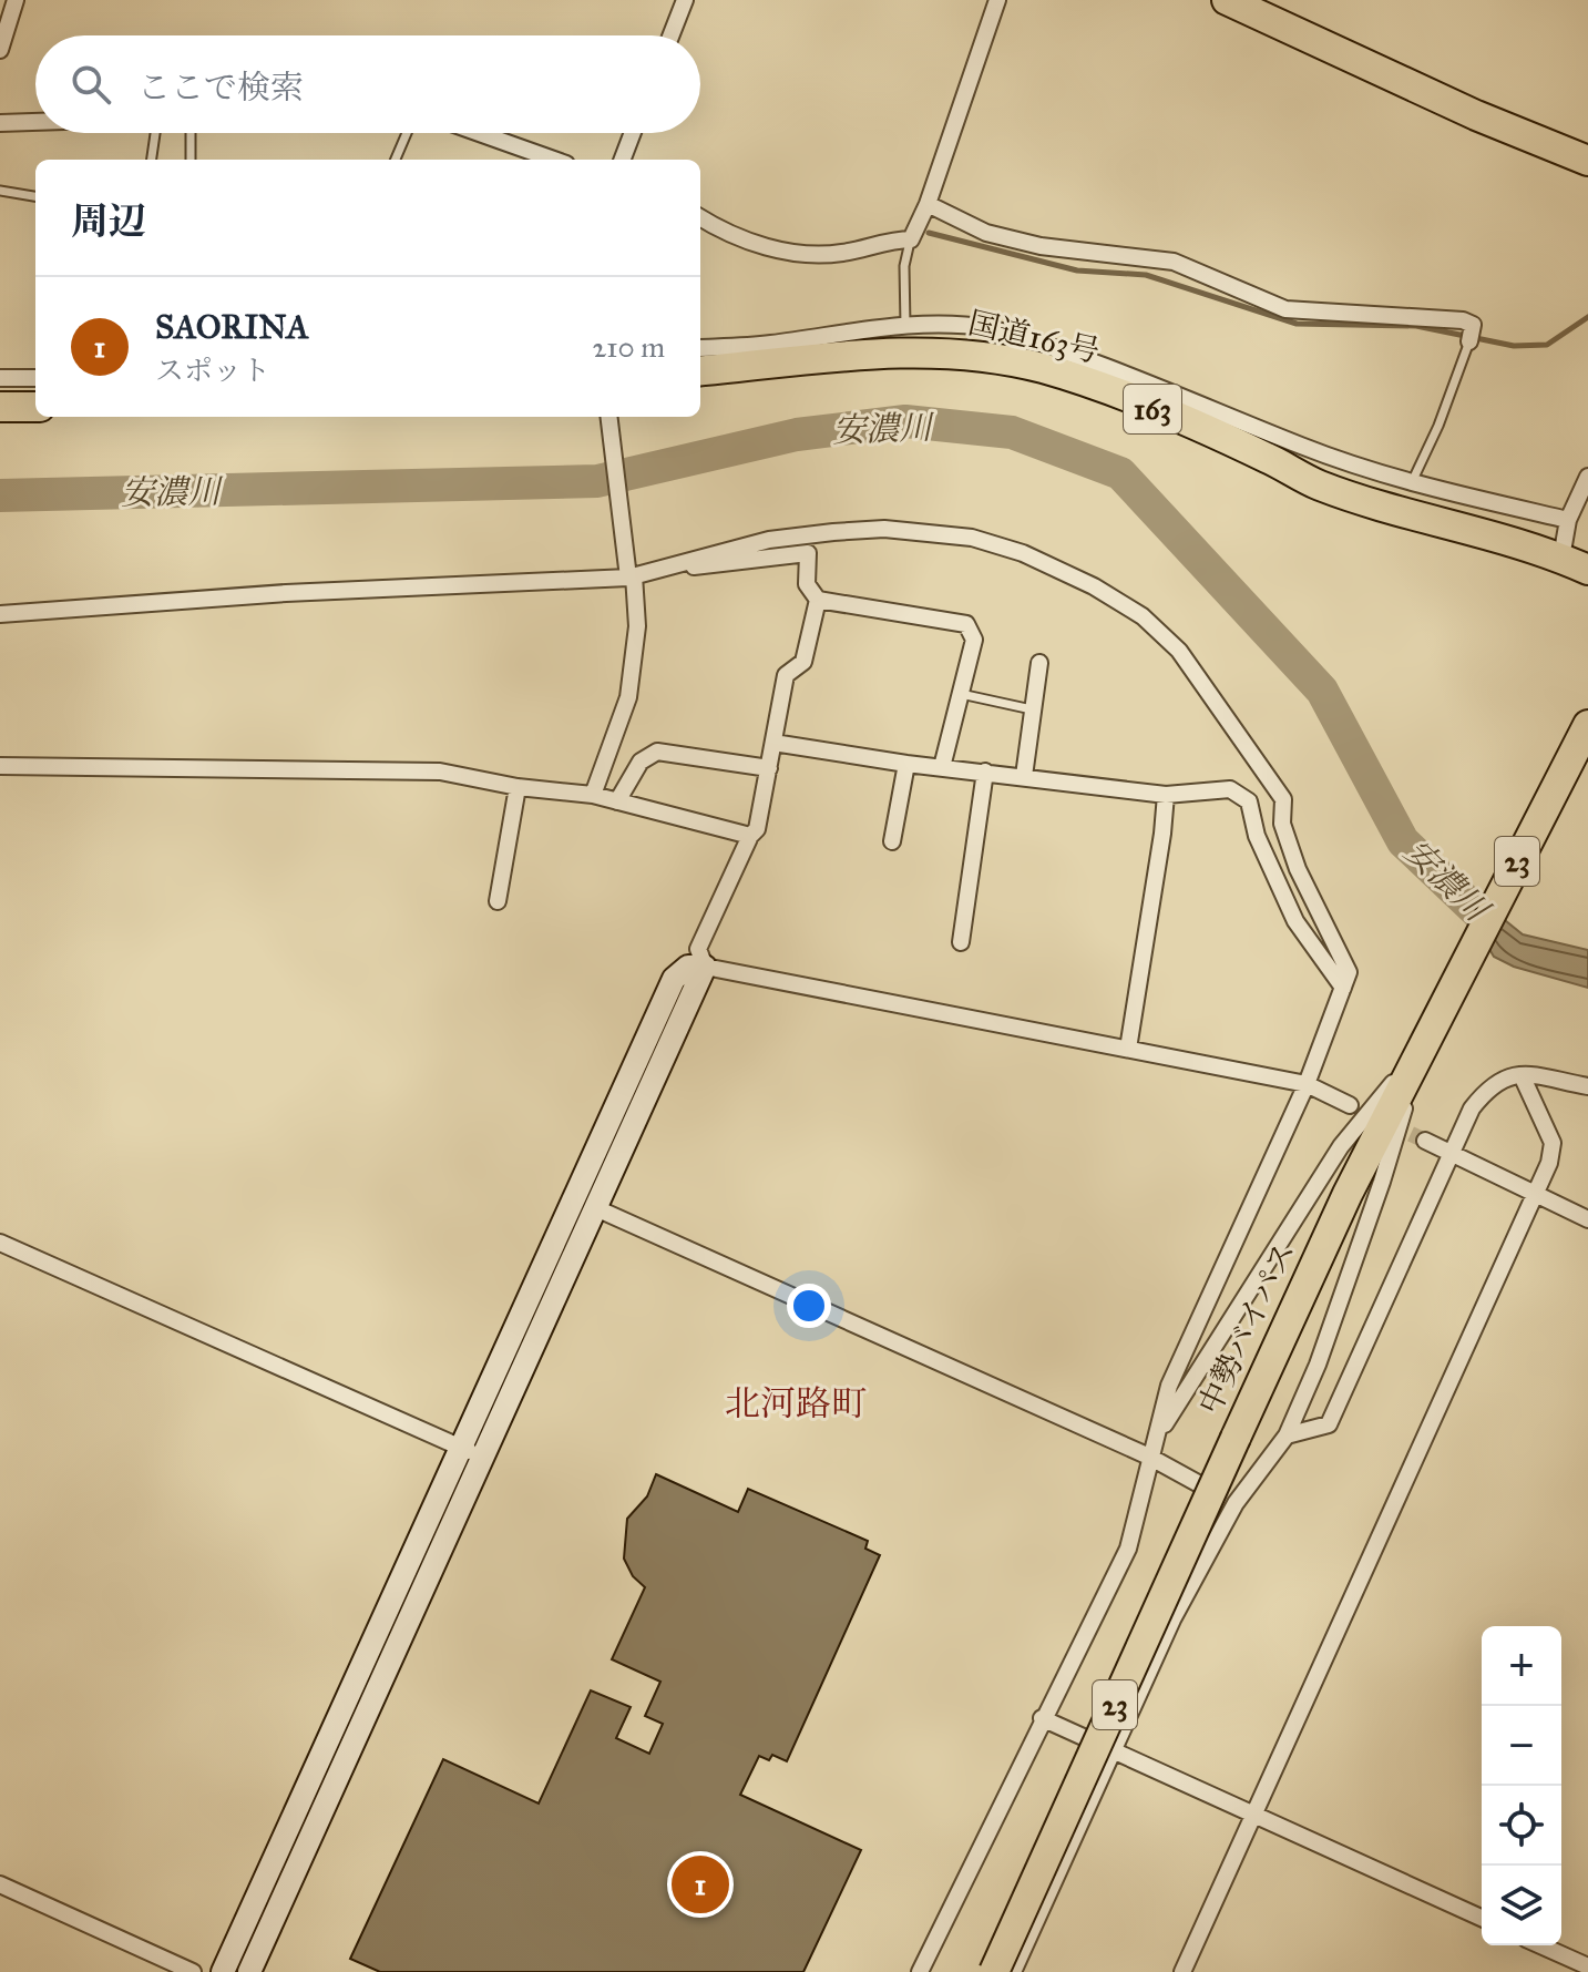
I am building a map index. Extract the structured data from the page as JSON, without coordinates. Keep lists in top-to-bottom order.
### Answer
{
  "streets": {
    "highway": [
      "国道163号",
      "163",
      "23",
      "中勢バイパス"
    ]
  },
  "districts": ["北河路町"],
  "water": ["安濃川"],
  "page": {
    "search": "ここで検索",
    "heading": "周辺",
    "list": [
      {
        "mark": "1",
        "name": "SAORINA",
        "note": "スポット",
        "value": "210 m"
      }
    ],
    "map_buttons": ["+", "−"],
    "pins": "1"
  }
}
